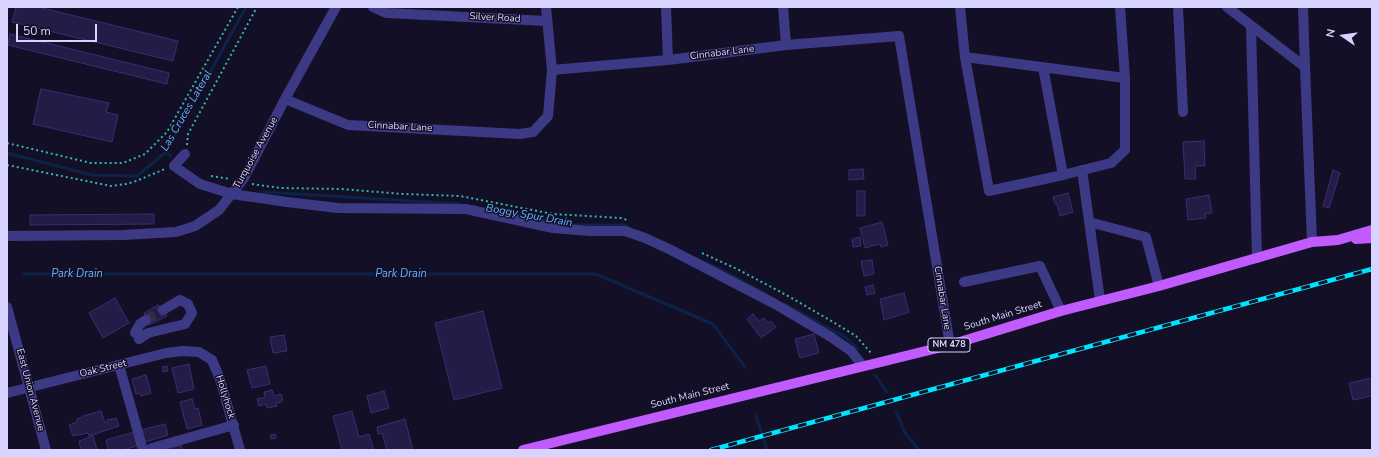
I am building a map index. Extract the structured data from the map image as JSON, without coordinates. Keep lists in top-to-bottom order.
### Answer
{
  "streets": {
    "main road": ["South Main Street", "NM 478"],
    "street": [
      "Silver Road",
      "Cinnabar Lane",
      "Turquoise Avenue",
      "Oak Street",
      "East Union Avenue",
      "Hollyhock"
    ]
  },
  "crossings": [
    ["Cinnabar Lane", "Turquoise Avenue"],
    ["Cinnabar Lane", "South Main Street"],
    ["Oak Street", "East Union Avenue"],
    ["Oak Street", "Hollyhock"]
  ],
  "water": ["Las Cruces Lateral", "Boggy Spur Drain", "Park Drain"],
  "scale_bar": "50 m",
  "north": "left"
}
